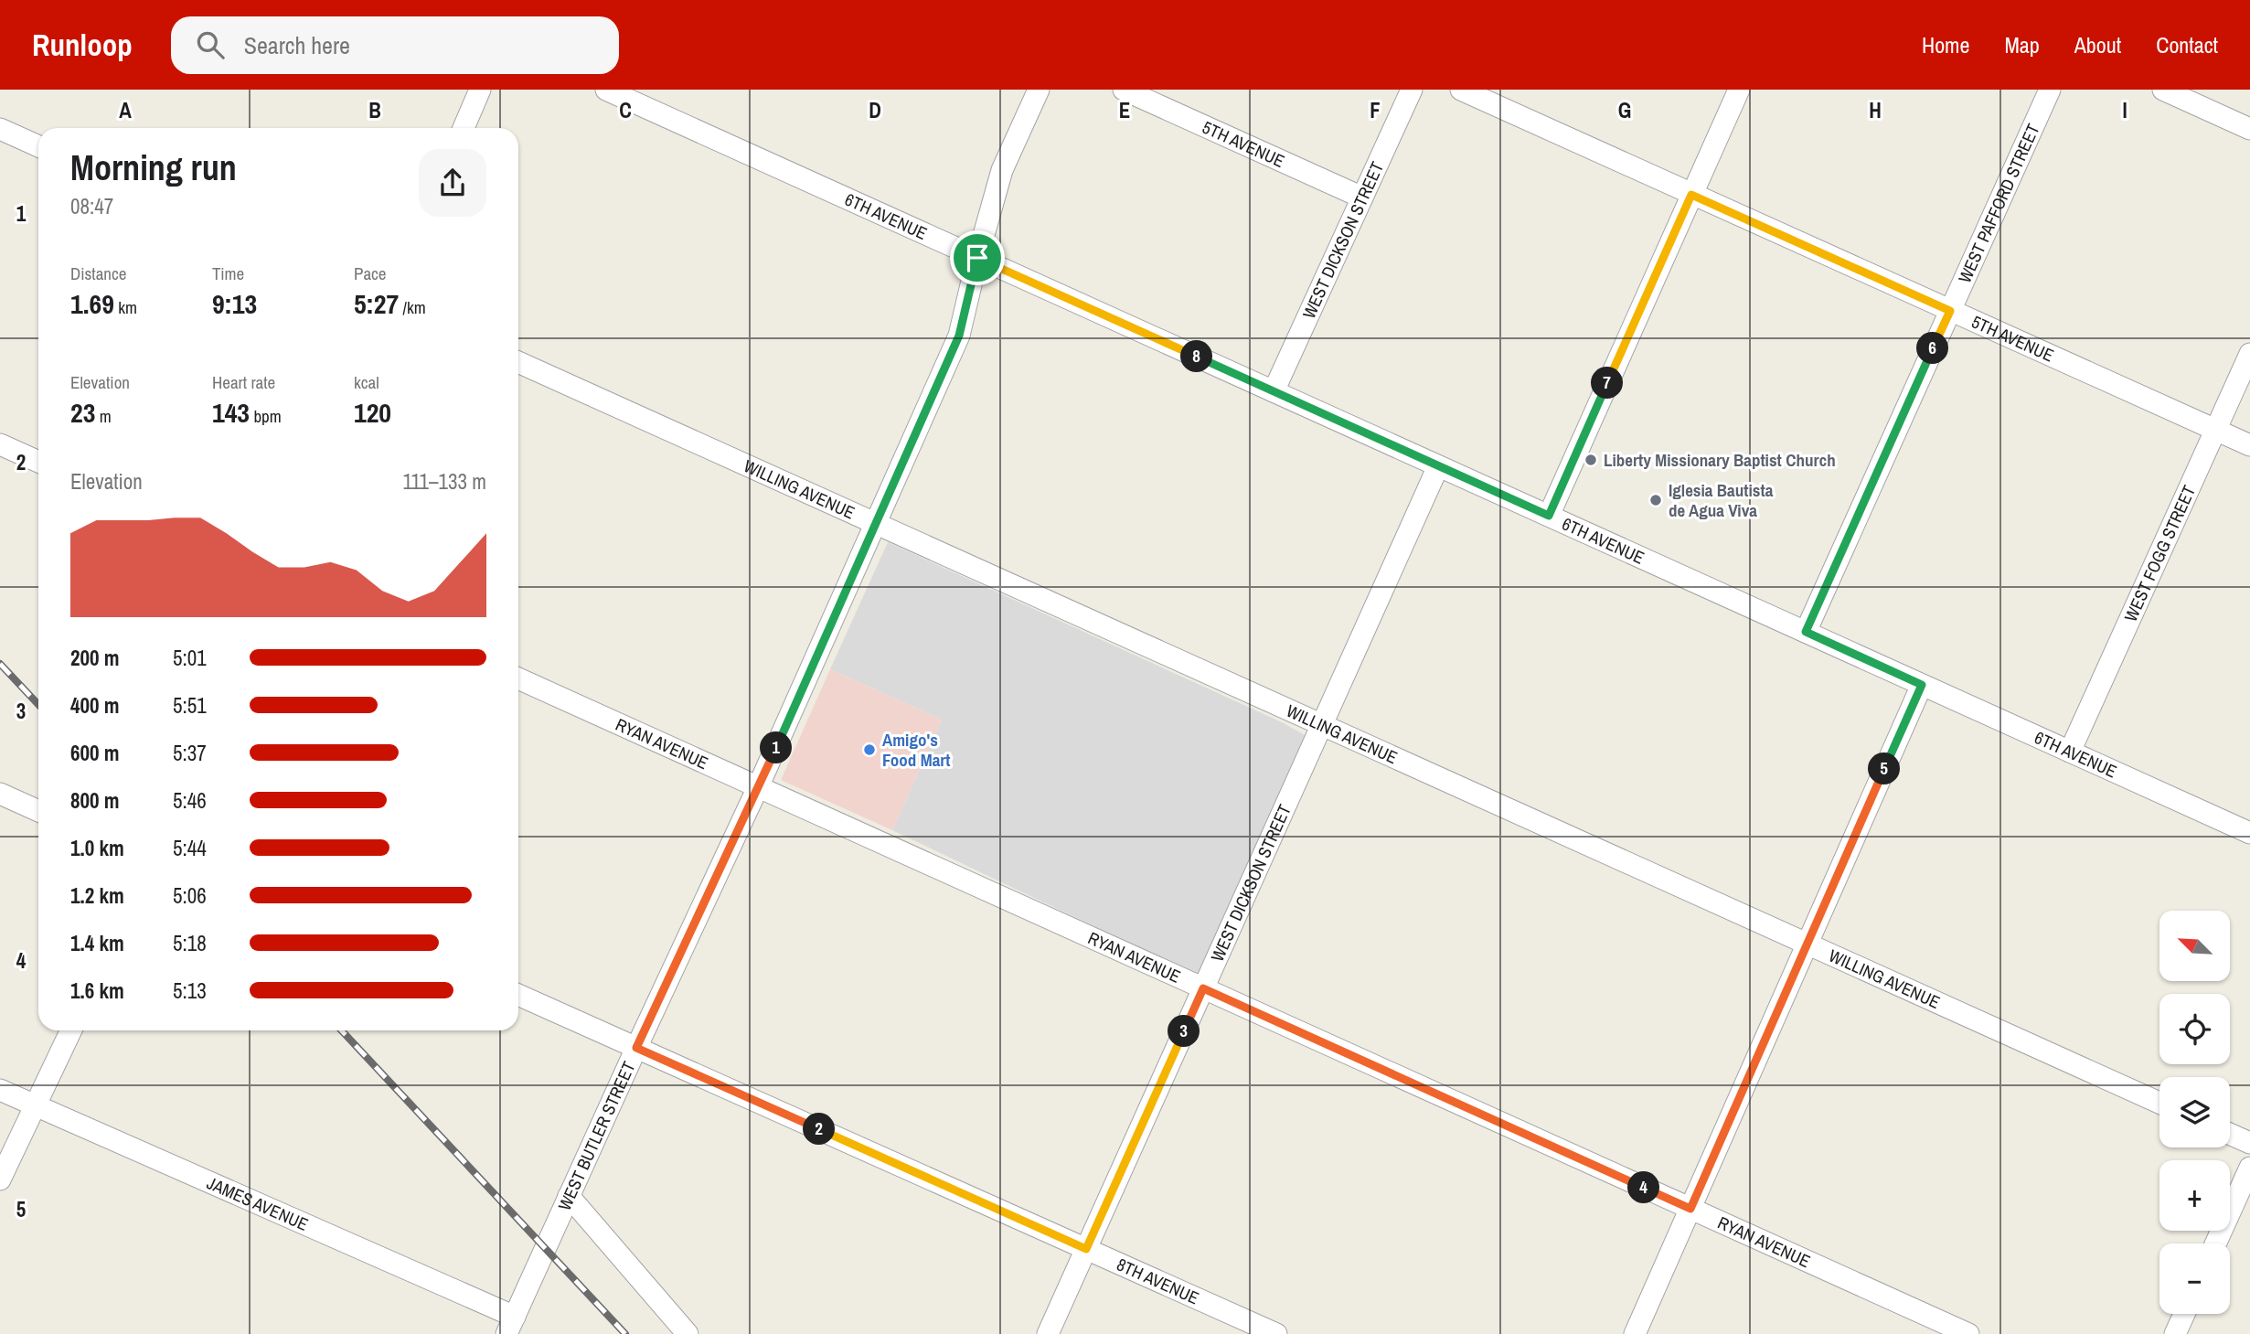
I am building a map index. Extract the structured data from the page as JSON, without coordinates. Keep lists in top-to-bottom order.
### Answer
{
  "streets": {
    "street": [
      "5TH AVENUE",
      "WEST PAFFORD STREET",
      "6TH AVENUE",
      "WEST DICKSON STREET",
      "WILLING AVENUE",
      "WEST FOGG STREET",
      "RYAN AVENUE",
      "WEST BUTLER STREET",
      "JAMES AVENUE",
      "8TH AVENUE"
    ]
  },
  "crossings": [
    ["5TH AVENUE", "WEST PAFFORD STREET"],
    ["5TH AVENUE", "WEST DICKSON STREET"],
    ["5TH AVENUE", "WEST FOGG STREET"],
    ["WEST PAFFORD STREET", "6TH AVENUE"],
    ["6TH AVENUE", "WEST DICKSON STREET"],
    ["6TH AVENUE", "WEST FOGG STREET"],
    ["6TH AVENUE", "WEST BUTLER STREET"],
    ["WEST DICKSON STREET", "WILLING AVENUE"],
    ["WEST DICKSON STREET", "RYAN AVENUE"],
    ["WEST DICKSON STREET", "8TH AVENUE"],
    ["WILLING AVENUE", "WEST BUTLER STREET"],
    ["RYAN AVENUE", "WEST BUTLER STREET"],
    ["WEST BUTLER STREET", "JAMES AVENUE"],
    ["WEST BUTLER STREET", "8TH AVENUE"]
  ],
  "places": ["Liberty Missionary Baptist Church", "Iglesia Bautista de Agua Viva", "Amigo's Food Mart"],
  "north": "top left",
  "page": {
    "header": "Runloop",
    "search": "Search here",
    "nav": [
      "Home",
      "Map",
      "About",
      "Contact"
    ],
    "heading": ["Morning run", "08:47"],
    "stats": [
      ["Distance", "1.69 km"],
      ["Time", "9:13"],
      ["Pace", "5:27 /km"],
      ["Elevation", "23 m"],
      ["Heart rate", "143 bpm"],
      ["kcal", "120"]
    ],
    "pins": [
      "6",
      "8",
      "7",
      "1",
      "5",
      "3",
      "2",
      "4"
    ],
    "chart": ["Elevation", "111–133 m"],
    "list": [
      {
        "name": "200 m",
        "note": "5:01"
      },
      {
        "name": "400 m",
        "note": "5:51"
      },
      {
        "name": "600 m",
        "note": "5:37"
      },
      {
        "name": "800 m",
        "note": "5:46"
      },
      {
        "name": "1.0 km",
        "note": "5:44"
      },
      {
        "name": "1.2 km",
        "note": "5:06"
      },
      {
        "name": "1.4 km",
        "note": "5:18"
      },
      {
        "name": "1.6 km",
        "note": "5:13"
      }
    ],
    "map_buttons": ["+", "−"]
  },
  "grid": {
    "columns": [
      "A",
      "B",
      "C",
      "D",
      "E",
      "F",
      "G",
      "H",
      "I"
    ],
    "rows": [
      "1",
      "2",
      "3",
      "4",
      "5"
    ]
  }
}
